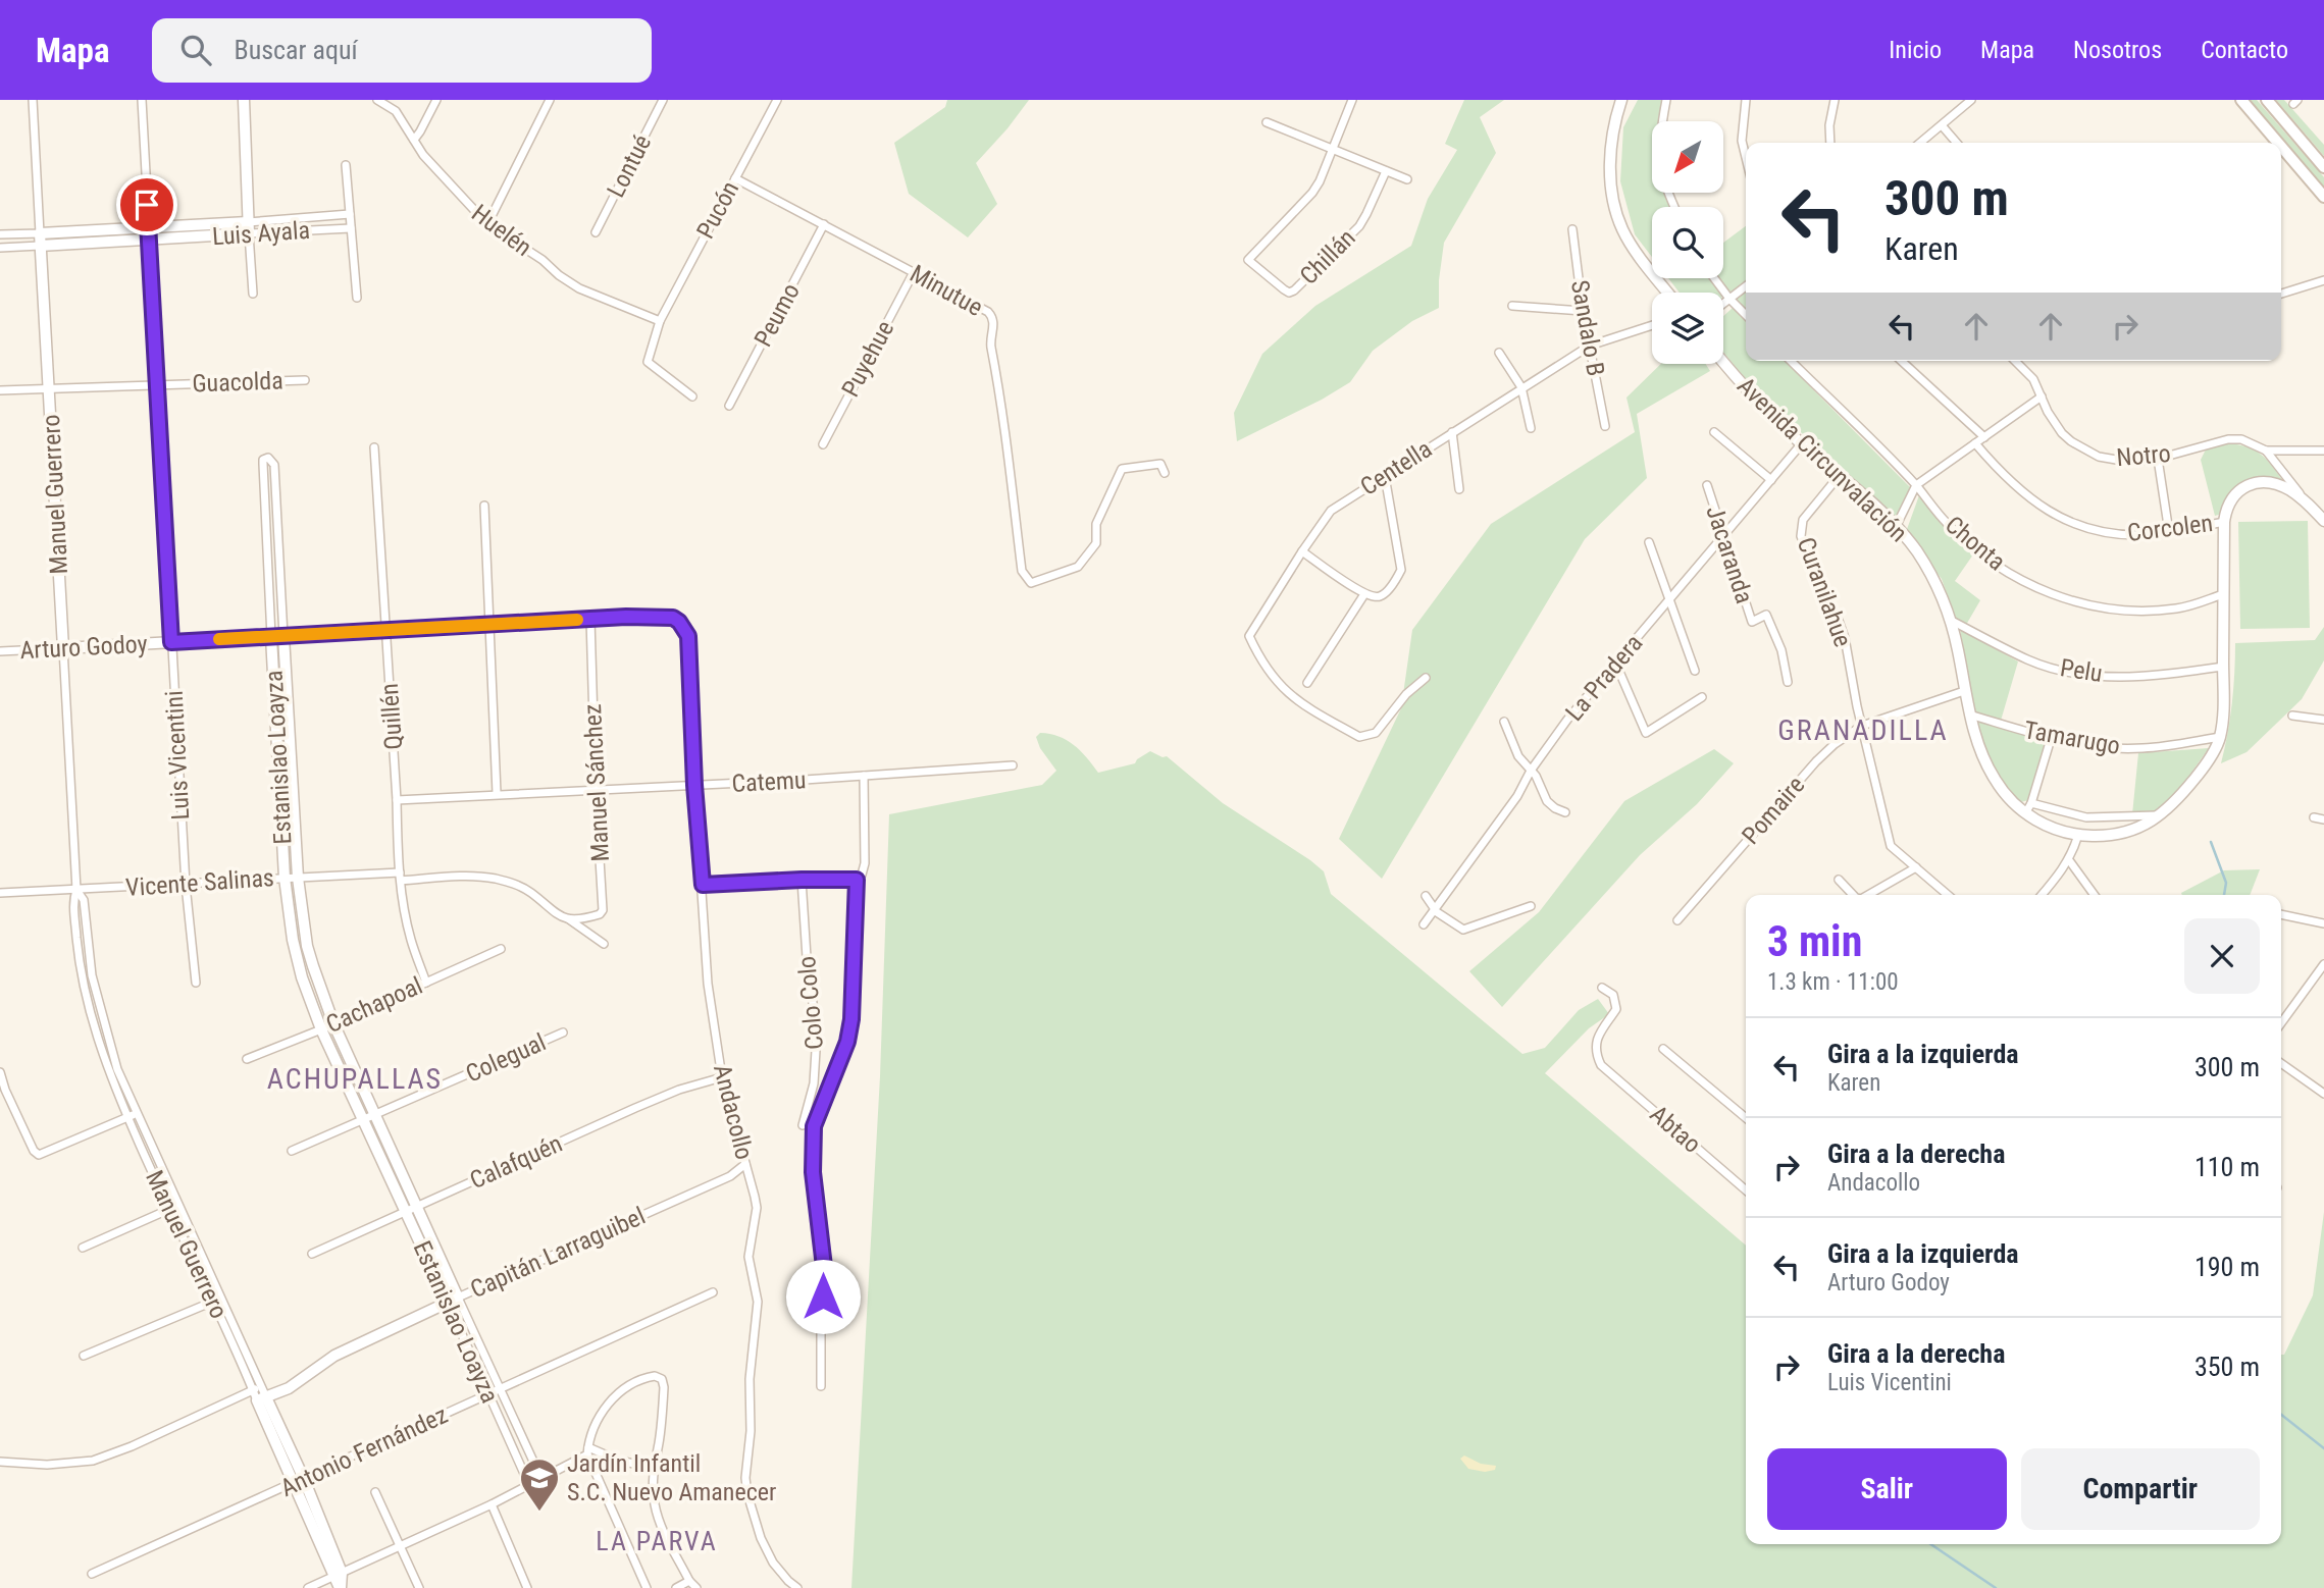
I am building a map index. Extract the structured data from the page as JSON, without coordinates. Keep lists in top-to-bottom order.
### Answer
{
  "streets": {
    "street": [
      "Lontué",
      "Pucón",
      "Huelén",
      "Luis Ayala",
      "Chillán",
      "Minutue",
      "Peumo",
      "Sandalo B",
      "Puyehue",
      "Guacolda",
      "Notro",
      "Avenida Circunvalación",
      "Centella",
      "Manuel Guerrero",
      "Corcolen",
      "Chonta",
      "Jacaranda",
      "Curanilahue",
      "Arturo Godoy",
      "Pelu",
      "La Pradera",
      "Quillén",
      "Tamarugo",
      "Luis Vicentini",
      "Estanislao Loayza",
      "Catemu",
      "Manuel Sánchez",
      "Pomaire",
      "Vicente Salinas",
      "Colo Colo",
      "Cachapoal",
      "Colegual",
      "Andacollo",
      "Abtao",
      "Calafquén",
      "Capitán Larraguibel",
      "Antonio Fernández"
    ]
  },
  "crossings": [
    ["Pucón", "Huelén"],
    ["Pucón", "Minutue"],
    ["Luis Ayala", "Manuel Guerrero"],
    ["Luis Ayala", "Luis Vicentini"],
    ["Minutue", "Peumo"],
    ["Minutue", "Puyehue"],
    ["Sandalo B", "Centella"],
    ["Guacolda", "Manuel Guerrero"],
    ["Guacolda", "Luis Vicentini"],
    ["Avenida Circunvalación", "Corcolen"],
    ["Avenida Circunvalación", "Chonta"],
    ["Avenida Circunvalación", "Curanilahue"],
    ["Avenida Circunvalación", "Pelu"],
    ["Avenida Circunvalación", "La Pradera"],
    ["Avenida Circunvalación", "Tamarugo"],
    ["Avenida Circunvalación", "Pomaire"],
    ["Manuel Guerrero", "Arturo Godoy"],
    ["Manuel Guerrero", "Vicente Salinas"],
    ["Manuel Guerrero", "Capitán Larraguibel"],
    ["Manuel Guerrero", "Antonio Fernández"],
    ["Jacaranda", "La Pradera"],
    ["Curanilahue", "Pomaire"],
    ["Arturo Godoy", "Quillén"],
    ["Arturo Godoy", "Luis Vicentini"],
    ["Arturo Godoy", "Estanislao Loayza"],
    ["Arturo Godoy", "Manuel Sánchez"],
    ["Arturo Godoy", "Andacollo"],
    ["Quillén", "Catemu"],
    ["Quillén", "Vicente Salinas"],
    ["Quillén", "Cachapoal"],
    ["Luis Vicentini", "Vicente Salinas"],
    ["Estanislao Loayza", "Vicente Salinas"],
    ["Estanislao Loayza", "Cachapoal"],
    ["Estanislao Loayza", "Colegual"],
    ["Estanislao Loayza", "Calafquén"],
    ["Estanislao Loayza", "Capitán Larraguibel"],
    ["Estanislao Loayza", "Antonio Fernández"],
    ["Catemu", "Manuel Sánchez"],
    ["Catemu", "Colo Colo"],
    ["Catemu", "Andacollo"],
    ["Manuel Sánchez", "Vicente Salinas"],
    ["Andacollo", "Calafquén"],
    ["Andacollo", "Capitán Larraguibel"]
  ],
  "districts": ["GRANADILLA", "ACHUPALLAS", "LA PARVA"],
  "places": {
    "school or university": ["Jardín Infantil S.C. Nuevo Amanecer"]
  },
  "north": "bottom left",
  "page": {
    "header": "Mapa",
    "search": "Buscar aquí",
    "nav": [
      "Inicio",
      "Mapa",
      "Nosotros",
      "Contacto"
    ],
    "turn": ["300 m", "Karen"],
    "heading": ["3 min", "1.3 km · 11:00"],
    "list": [
      {
        "name": "Gira a la izquierda",
        "note": "Karen",
        "value": "300 m"
      },
      {
        "name": "Gira a la derecha",
        "note": "Andacollo",
        "value": "110 m"
      },
      {
        "name": "Gira a la izquierda",
        "note": "Arturo Godoy",
        "value": "190 m"
      },
      {
        "name": "Gira a la derecha",
        "note": "Luis Vicentini",
        "value": "350 m"
      }
    ],
    "buttons": ["Salir", "Compartir"]
  }
}
